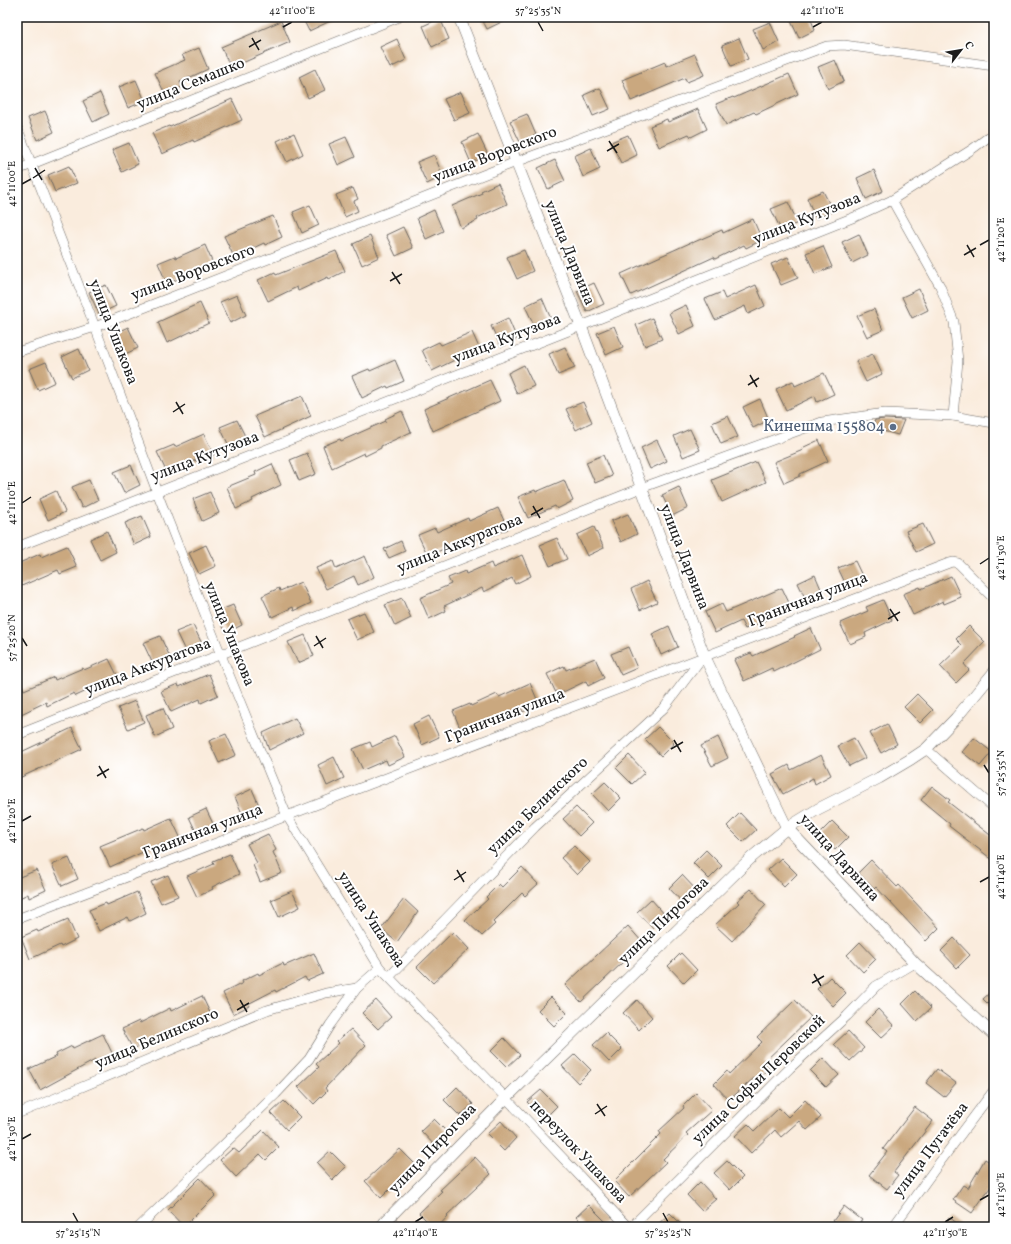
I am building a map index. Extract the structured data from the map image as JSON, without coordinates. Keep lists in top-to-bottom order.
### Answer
{
  "streets": {
    "street": [
      "улица Семашко",
      "улица Воровского",
      "улица Кутузова",
      "улица Дарвина",
      "улица Ушакова",
      "улица Аккуратова",
      "Граничная улица",
      "улица Белинского",
      "улица Пирогова",
      "улица Софьи Перовской",
      "улица Пугачёва",
      "переулок Ушакова"
    ]
  },
  "crossings": [
    ["улица Семашко", "улица Ушакова"],
    ["улица Воровского", "улица Дарвина"],
    ["улица Воровского", "улица Ушакова"],
    ["улица Кутузова", "улица Дарвина"],
    ["улица Кутузова", "улица Ушакова"],
    ["улица Дарвина", "улица Аккуратова"],
    ["улица Дарвина", "Граничная улица"],
    ["улица Дарвина", "улица Белинского"],
    ["улица Дарвина", "улица Пирогова"],
    ["улица Дарвина", "улица Софьи Перовской"],
    ["улица Ушакова", "улица Аккуратова"],
    ["улица Ушакова", "Граничная улица"],
    ["улица Ушакова", "улица Белинского"],
    ["улица Ушакова", "улица Пирогова"],
    ["улица Ушакова", "переулок Ушакова"],
    ["Граничная улица", "улица Белинского"],
    ["улица Пирогова", "переулок Ушакова"],
    ["улица Софьи Перовской", "переулок Ушакова"]
  ],
  "places": ["Кинешма 155804"],
  "north": "top right",
  "coordinates": [
    "42°11'00\"E",
    "57°25'35\"N",
    "42°11'10\"E",
    "42°11'20\"E",
    "42°11'30\"E",
    "57°25'20\"N",
    "42°11'40\"E",
    "42°11'50\"E",
    "57°25'15\"N",
    "57°25'25\"N"
  ]
}
